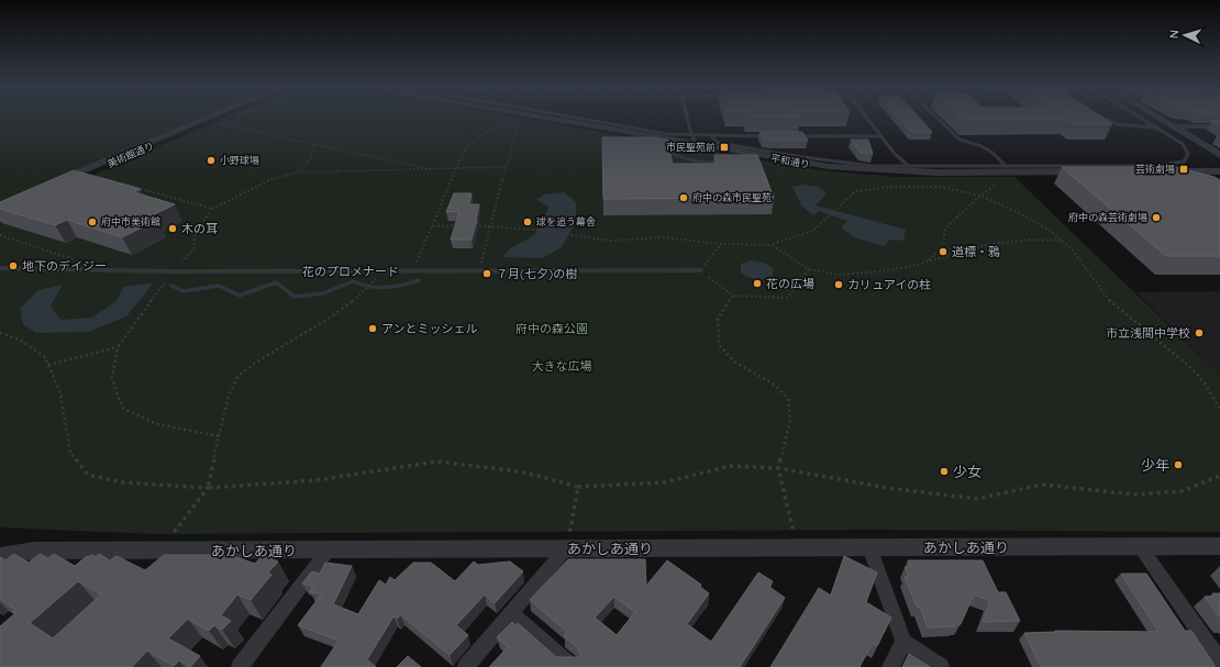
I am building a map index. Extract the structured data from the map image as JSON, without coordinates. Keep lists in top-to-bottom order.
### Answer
{
  "streets": {
    "street": [
      "美術館通り",
      "平和通り",
      "花のプロメナード",
      "あかしあ通り"
    ]
  },
  "parks": ["府中の森公園", "大きな広場"],
  "places": {
    "transit": ["市民聖苑前", "芸術劇場"],
    "other": [
      "小野球場",
      "府中の森市民聖苑",
      "府中の森芸術劇場",
      "府中市美術館",
      "球を追う幕舎",
      "木の耳",
      "道標・鴉",
      "地下のデイジー",
      "７月(七夕)の樹",
      "花の広場",
      "カリュアイの柱",
      "アンとミッシェル",
      "市立浅間中学校",
      "少年",
      "少女"
    ]
  },
  "north": "left"
}
